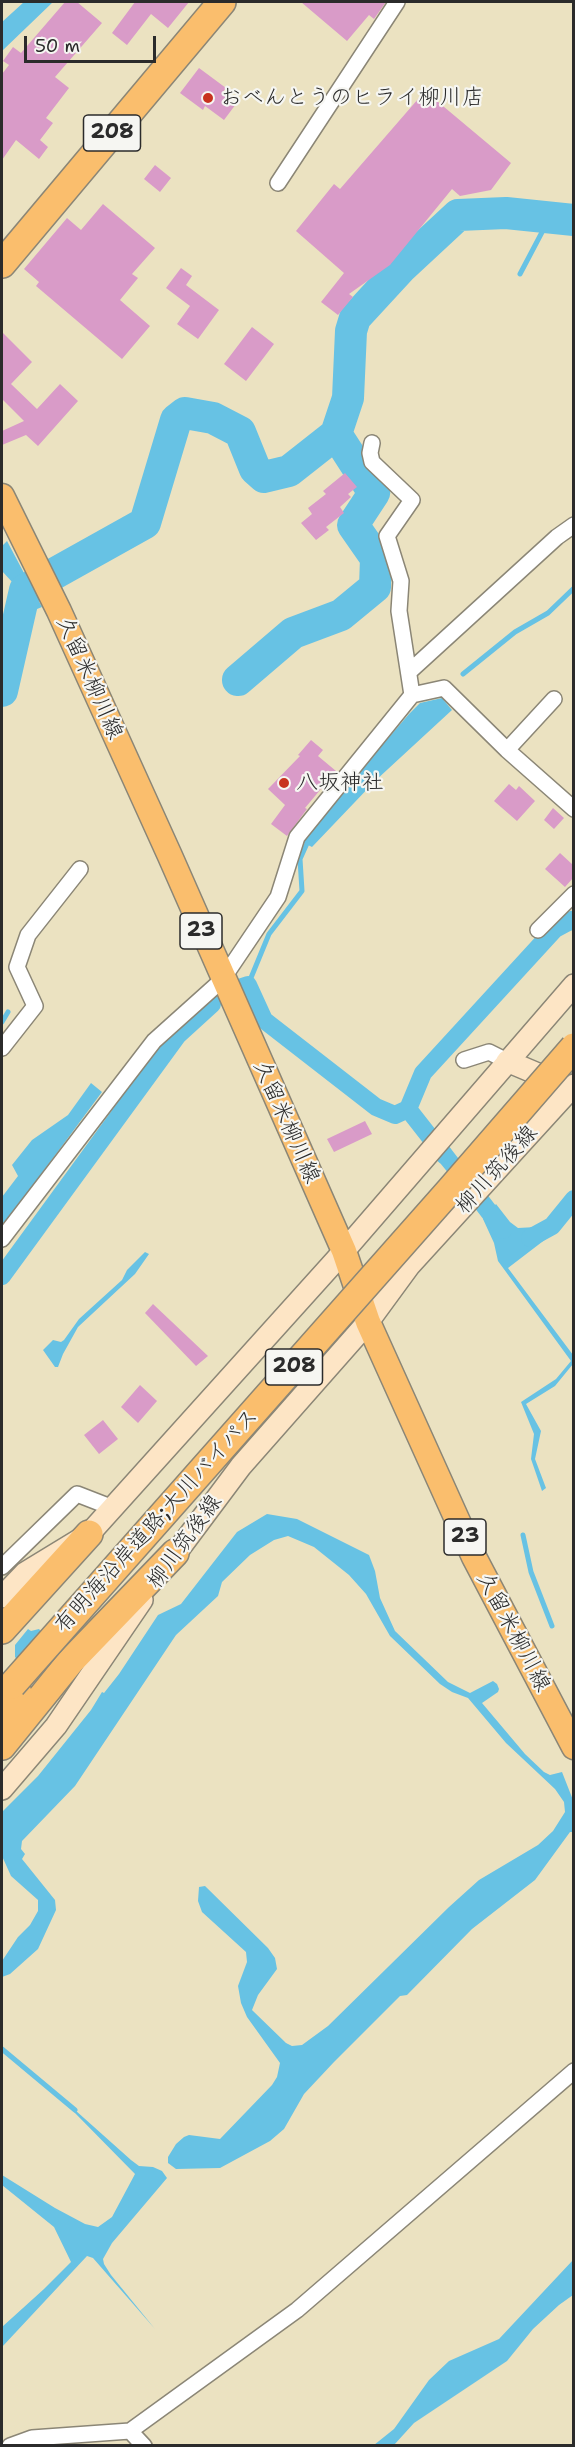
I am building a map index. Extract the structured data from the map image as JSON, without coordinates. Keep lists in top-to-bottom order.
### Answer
{
  "streets": {
    "highway": ["208", "有明海沿岸道路;大川バイパス"],
    "main road": ["久留米柳川線", "23", "柳川筑後線"]
  },
  "crossings": [
    ["久留米柳川線", "柳川筑後線"],
    ["柳川筑後線", "有明海沿岸道路;大川バイパス"]
  ],
  "places": ["おべんとうのヒライ柳川店", "八坂神社"],
  "scale_bar": "50 m"
}
